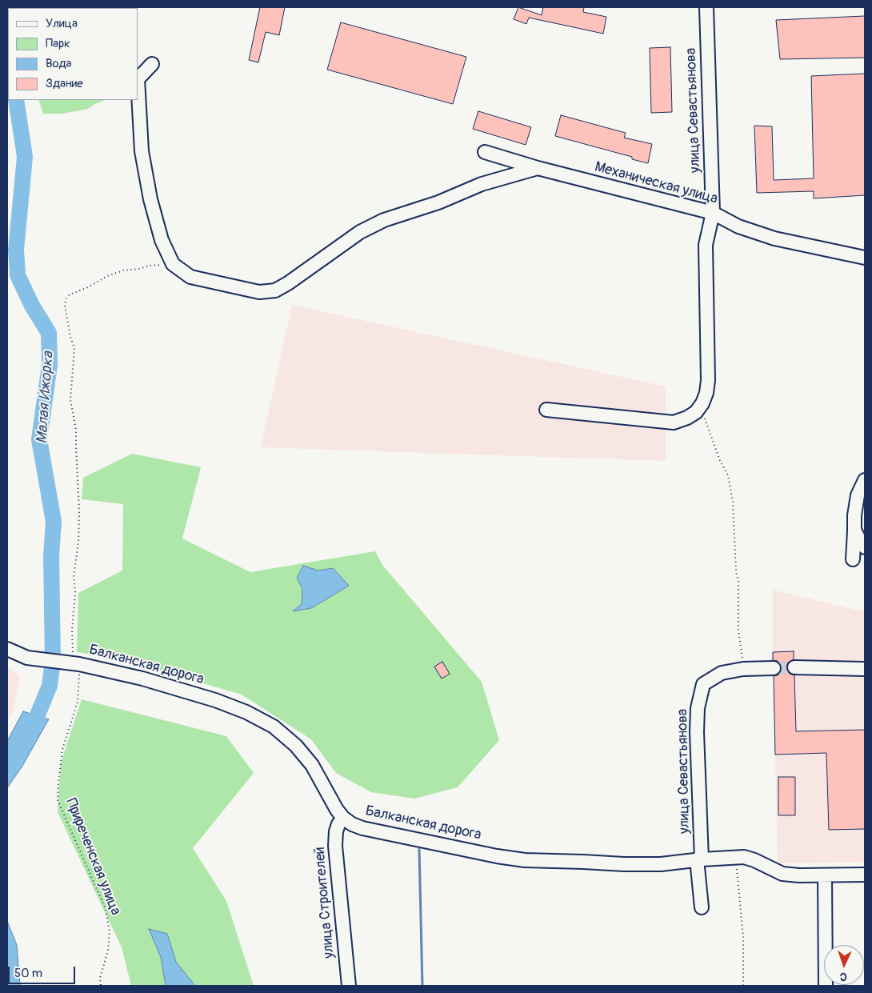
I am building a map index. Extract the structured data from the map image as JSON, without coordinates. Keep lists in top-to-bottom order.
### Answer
{
  "streets": {
    "street": [
      "улица Севастьянова",
      "Механическая улица",
      "Балканская дорога",
      "улица Строителей"
    ],
    "path": ["Приреченская улица"]
  },
  "crossings": [
    ["улица Севастьянова", "Механическая улица"],
    ["улица Севастьянова", "Балканская дорога"],
    ["Балканская дорога", "Приреченская улица"],
    ["Балканская дорога", "улица Строителей"]
  ],
  "water": ["Малая Ижорка"],
  "legend": [
    "Улица",
    "Парк",
    "Вода",
    "Здание"
  ],
  "scale_bar": "50 m",
  "north": "bottom"
}
